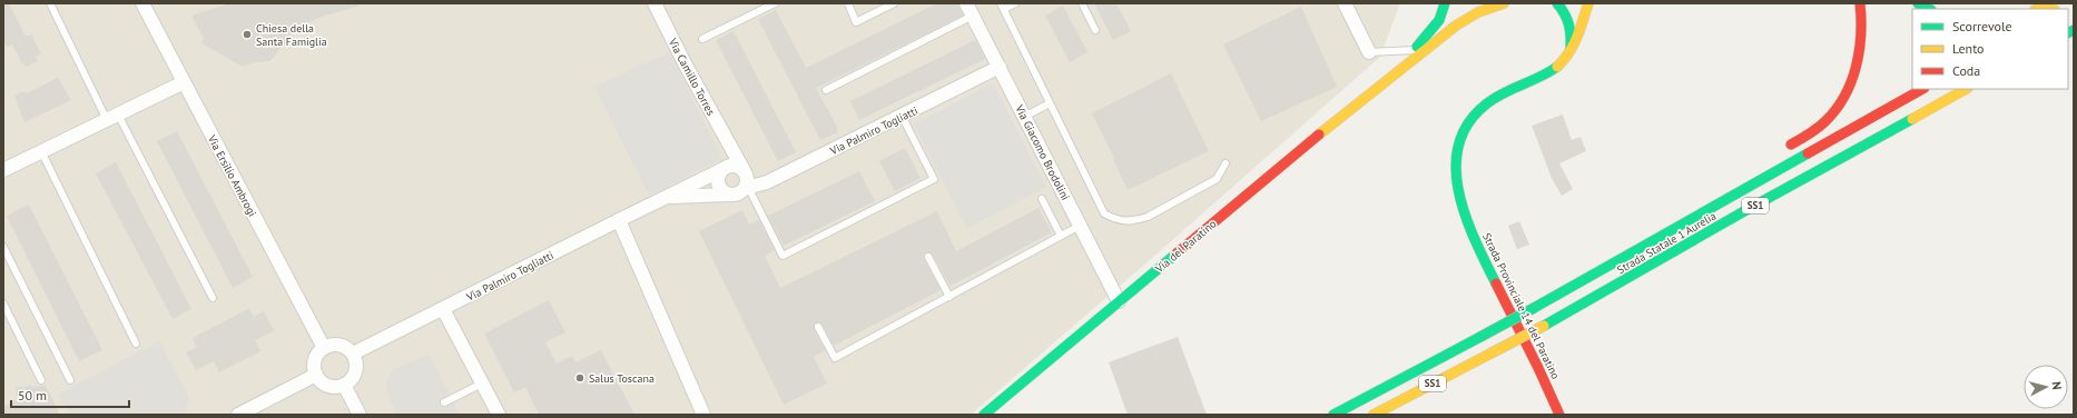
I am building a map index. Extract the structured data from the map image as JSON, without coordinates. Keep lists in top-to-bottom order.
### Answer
{
  "streets": {
    "main road": [
      "SS1",
      "Strada Statale 1 Aurelia",
      "Via del Paratino",
      "Strada Provinciale 14 del Paratino"
    ],
    "street": [
      "Via Camillo Torres",
      "Via Palmiro Togliatti",
      "Via Giacomo Brodolini",
      "Via Ersilio Ambrogi"
    ]
  },
  "crossings": [
    ["Via Camillo Torres", "Via Palmiro Togliatti"],
    ["Via Palmiro Togliatti", "Via Giacomo Brodolini"],
    ["Via Palmiro Togliatti", "Via Ersilio Ambrogi"],
    ["Via Giacomo Brodolini", "Via del Paratino"]
  ],
  "places": ["Chiesa della Santa Famiglia", "Salus Toscana"],
  "legend": ["Scorrevole", "Lento", "Coda"],
  "scale_bar": "50 m",
  "north": "right"
}
